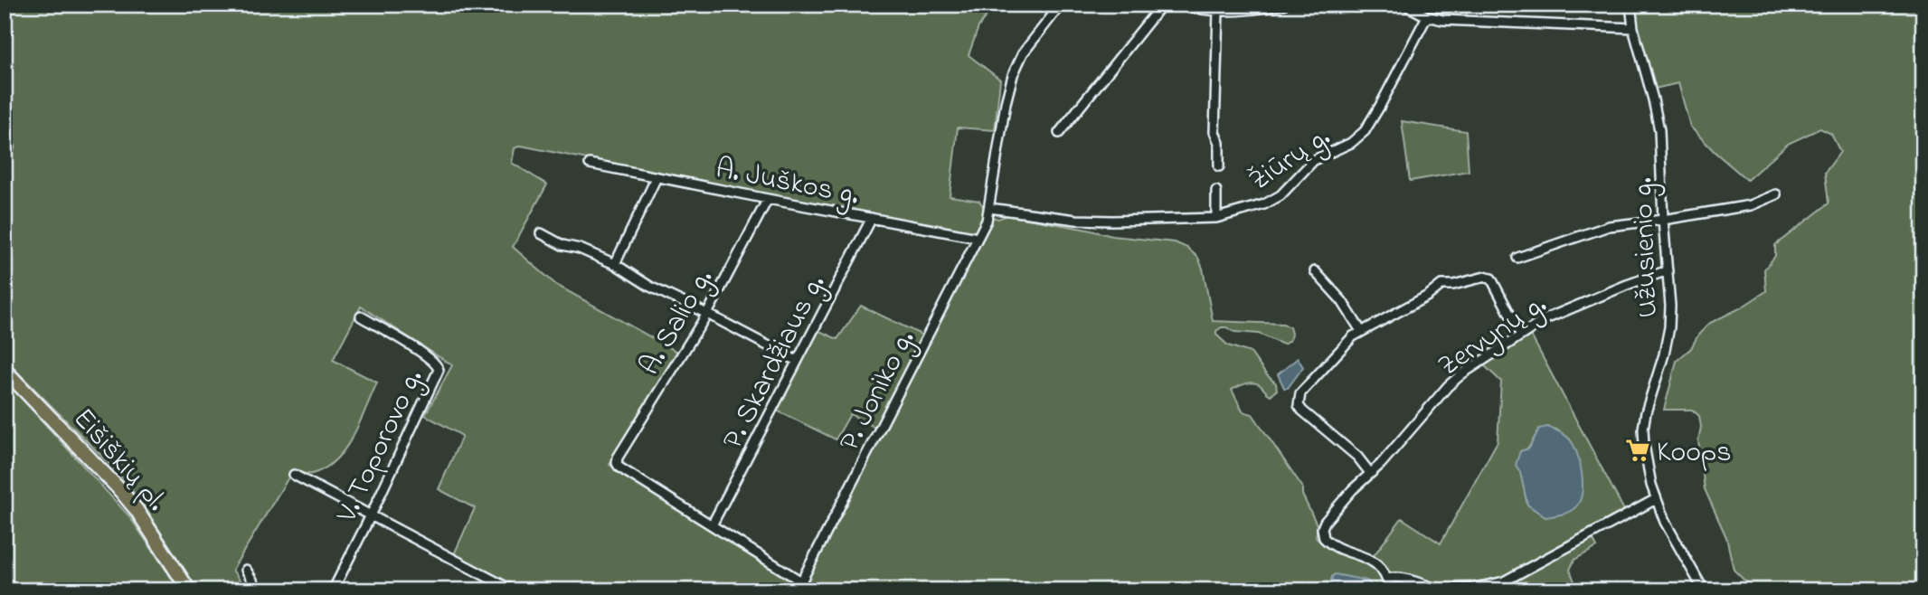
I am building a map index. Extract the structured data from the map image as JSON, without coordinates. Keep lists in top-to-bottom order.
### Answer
{
  "streets": {
    "main road": ["Eišiškių pl."],
    "street": [
      "Žiūrų g.",
      "A. Juškos g.",
      "Užusienio g.",
      "A. Salio g.",
      "Zervynų g.",
      "P. Skardžiaus g.",
      "P. Joniko g.",
      "V. Toporovo g."
    ]
  },
  "crossings": [
    ["Žiūrų g.", "P. Joniko g."],
    ["A. Juškos g.", "A. Salio g."],
    ["A. Juškos g.", "P. Skardžiaus g."],
    ["A. Juškos g.", "P. Joniko g."],
    ["Užusienio g.", "Zervynų g."],
    ["A. Salio g.", "P. Skardžiaus g."]
  ],
  "places": {
    "supermarket": ["Koops"]
  }
}
